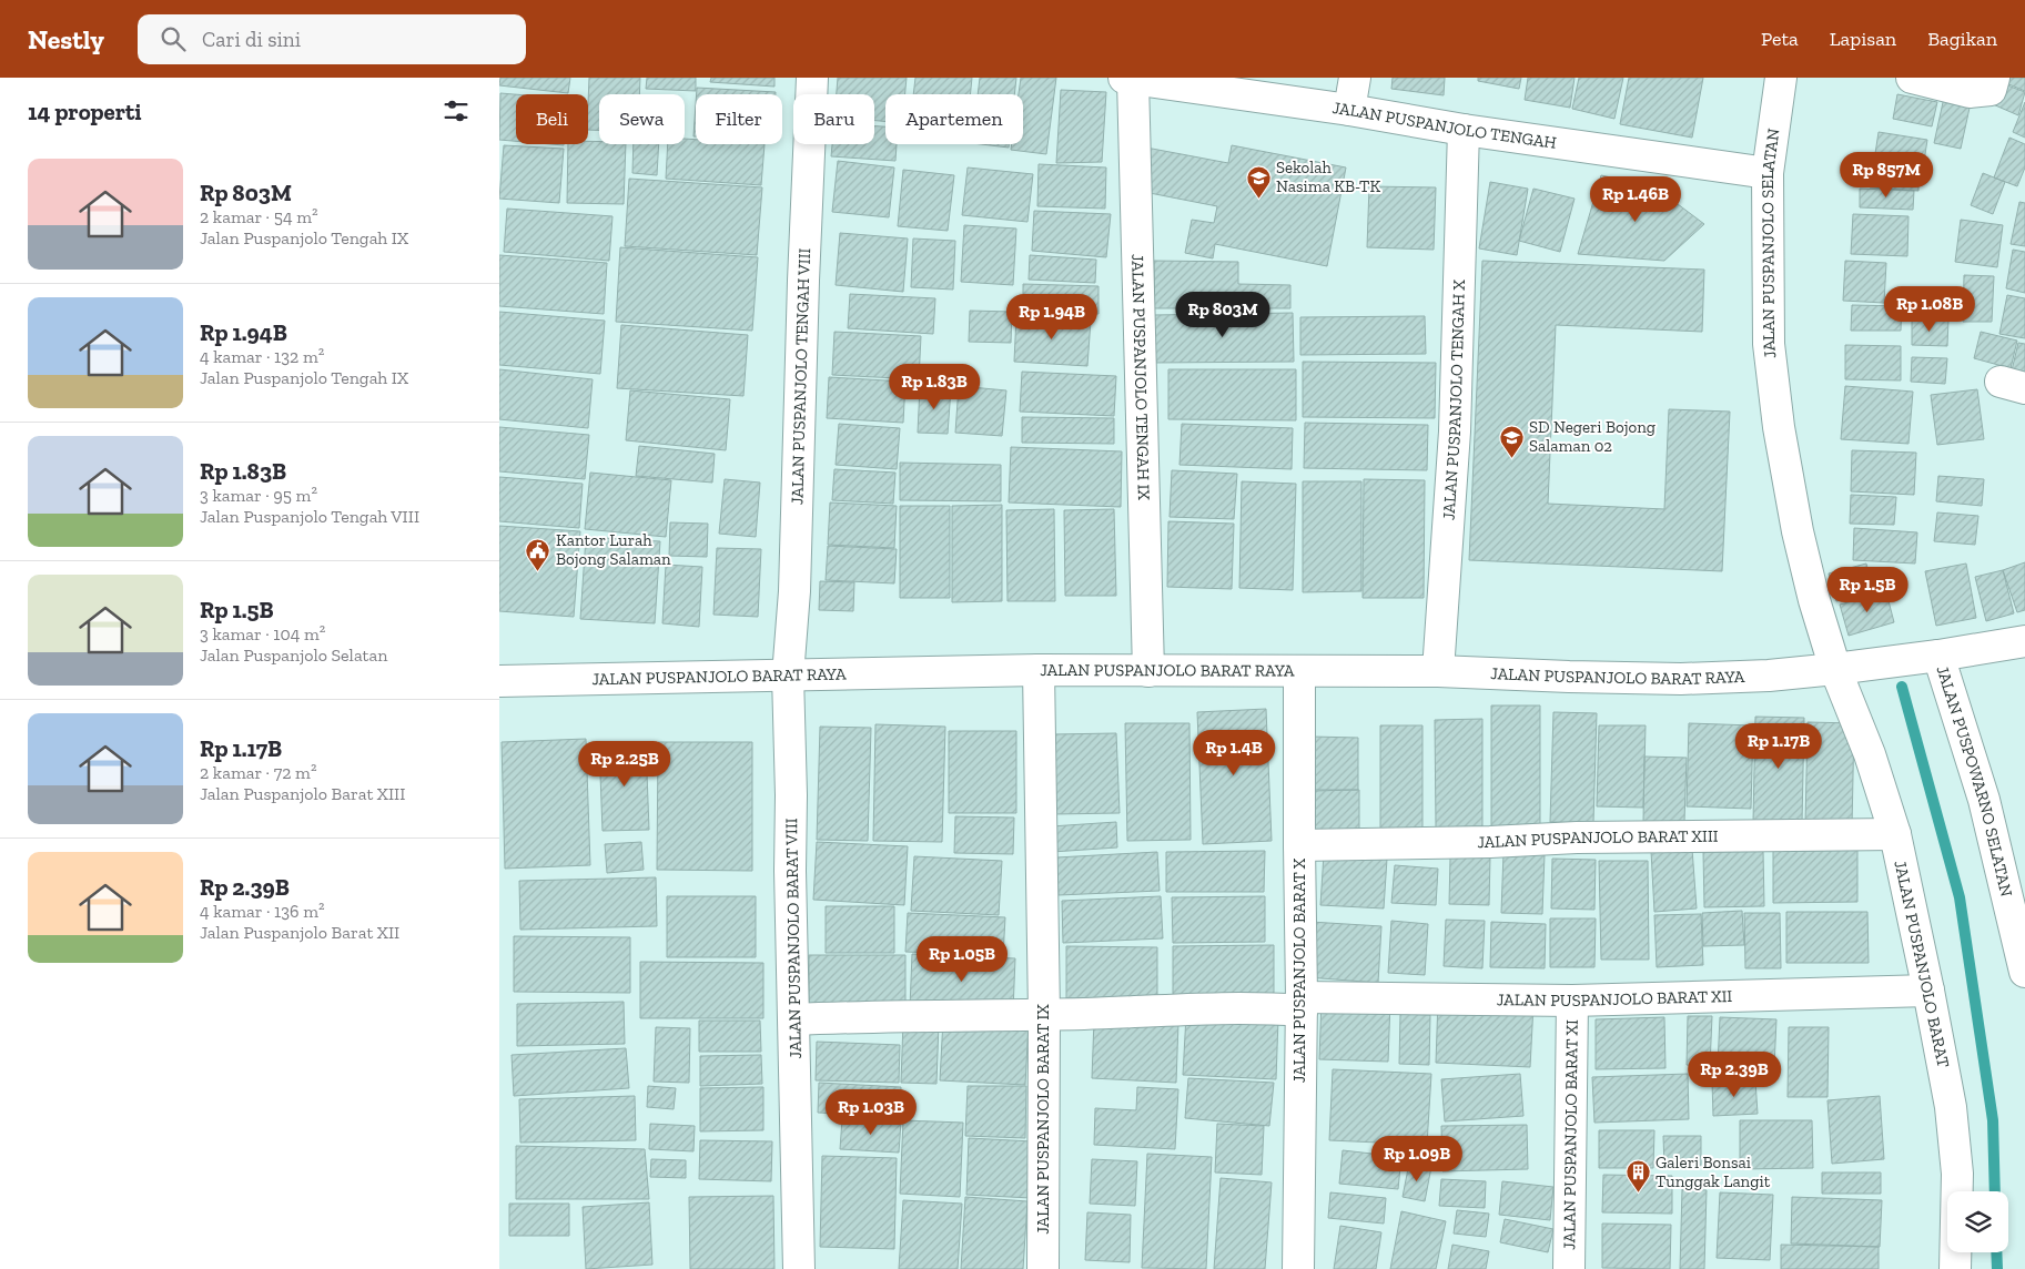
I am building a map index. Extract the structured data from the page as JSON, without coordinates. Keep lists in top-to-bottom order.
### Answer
{
  "streets": {
    "street": [
      "JALAN PUSPANJOLO TENGAH",
      "JALAN PUSPANJOLO SELATAN",
      "JALAN PUSPANJOLO TENGAH IX",
      "JALAN PUSPANJOLO TENGAH VIII",
      "JALAN PUSPANJOLO TENGAH X",
      "JALAN PUSPANJOLO BARAT RAYA",
      "JALAN PUSPOWARNO SELATAN",
      "JALAN PUSPANJOLO BARAT XIII",
      "JALAN PUSPANJOLO BARAT VIII",
      "JALAN PUSPANJOLO BARAT",
      "JALAN PUSPANJOLO BARAT X",
      "JALAN PUSPANJOLO BARAT XII",
      "JALAN PUSPANJOLO BARAT IX",
      "JALAN PUSPANJOLO BARAT XI"
    ]
  },
  "crossings": [
    ["JALAN PUSPANJOLO TENGAH", "JALAN PUSPANJOLO SELATAN"],
    ["JALAN PUSPANJOLO TENGAH", "JALAN PUSPANJOLO TENGAH IX"],
    ["JALAN PUSPANJOLO TENGAH", "JALAN PUSPANJOLO TENGAH X"],
    ["JALAN PUSPANJOLO SELATAN", "JALAN PUSPANJOLO BARAT RAYA"],
    ["JALAN PUSPANJOLO SELATAN", "JALAN PUSPANJOLO BARAT"],
    ["JALAN PUSPANJOLO TENGAH IX", "JALAN PUSPANJOLO BARAT RAYA"],
    ["JALAN PUSPANJOLO TENGAH VIII", "JALAN PUSPANJOLO BARAT RAYA"],
    ["JALAN PUSPANJOLO TENGAH VIII", "JALAN PUSPANJOLO BARAT VIII"],
    ["JALAN PUSPANJOLO TENGAH X", "JALAN PUSPANJOLO BARAT RAYA"],
    ["JALAN PUSPANJOLO BARAT RAYA", "JALAN PUSPOWARNO SELATAN"],
    ["JALAN PUSPANJOLO BARAT RAYA", "JALAN PUSPANJOLO BARAT VIII"],
    ["JALAN PUSPANJOLO BARAT RAYA", "JALAN PUSPANJOLO BARAT"],
    ["JALAN PUSPANJOLO BARAT RAYA", "JALAN PUSPANJOLO BARAT X"],
    ["JALAN PUSPANJOLO BARAT RAYA", "JALAN PUSPANJOLO BARAT IX"],
    ["JALAN PUSPANJOLO BARAT XIII", "JALAN PUSPANJOLO BARAT"],
    ["JALAN PUSPANJOLO BARAT XIII", "JALAN PUSPANJOLO BARAT X"],
    ["JALAN PUSPANJOLO BARAT VIII", "JALAN PUSPANJOLO BARAT XII"],
    ["JALAN PUSPANJOLO BARAT", "JALAN PUSPANJOLO BARAT XII"],
    ["JALAN PUSPANJOLO BARAT X", "JALAN PUSPANJOLO BARAT XII"],
    ["JALAN PUSPANJOLO BARAT XII", "JALAN PUSPANJOLO BARAT IX"],
    ["JALAN PUSPANJOLO BARAT XII", "JALAN PUSPANJOLO BARAT XI"]
  ],
  "places": {
    "school or university": ["Sekolah Nasima KB-TK", "SD Negeri Bojong Salaman 02"],
    "public building": ["Kantor Lurah Bojong Salaman"],
    "building": ["Galeri Bonsai Tunggak Langit"]
  },
  "page": {
    "header": "Nestly",
    "search": "Cari di sini",
    "nav": ["Peta", "Lapisan", "Bagikan"],
    "heading": "14 properti",
    "chip": [
      "Beli",
      "Sewa",
      "Filter",
      "Baru",
      "Apartemen"
    ],
    "list": [
      {
        "name": "Rp 803M",
        "note": "2 kamar · 54 m² · Jalan Puspanjolo Tengah IX"
      },
      {
        "name": "Rp 1.94B",
        "note": "4 kamar · 132 m² · Jalan Puspanjolo Tengah IX"
      },
      {
        "name": "Rp 1.83B",
        "note": "3 kamar · 95 m² · Jalan Puspanjolo Tengah VIII"
      },
      {
        "name": "Rp 1.5B",
        "note": "3 kamar · 104 m² · Jalan Puspanjolo Selatan"
      },
      {
        "name": "Rp 1.17B",
        "note": "2 kamar · 72 m² · Jalan Puspanjolo Barat XIII"
      },
      {
        "name": "Rp 2.39B",
        "note": "4 kamar · 136 m² · Jalan Puspanjolo Barat XII"
      }
    ],
    "price": [
      "Rp 857M",
      "Rp 1.46B",
      "Rp 1.08B",
      "Rp 803M",
      "Rp 1.94B",
      "Rp 1.83B",
      "Rp 1.5B",
      "Rp 1.17B",
      "Rp 1.4B",
      "Rp 2.25B",
      "Rp 1.05B",
      "Rp 2.39B",
      "Rp 1.03B",
      "Rp 1.09B"
    ]
  }
}
